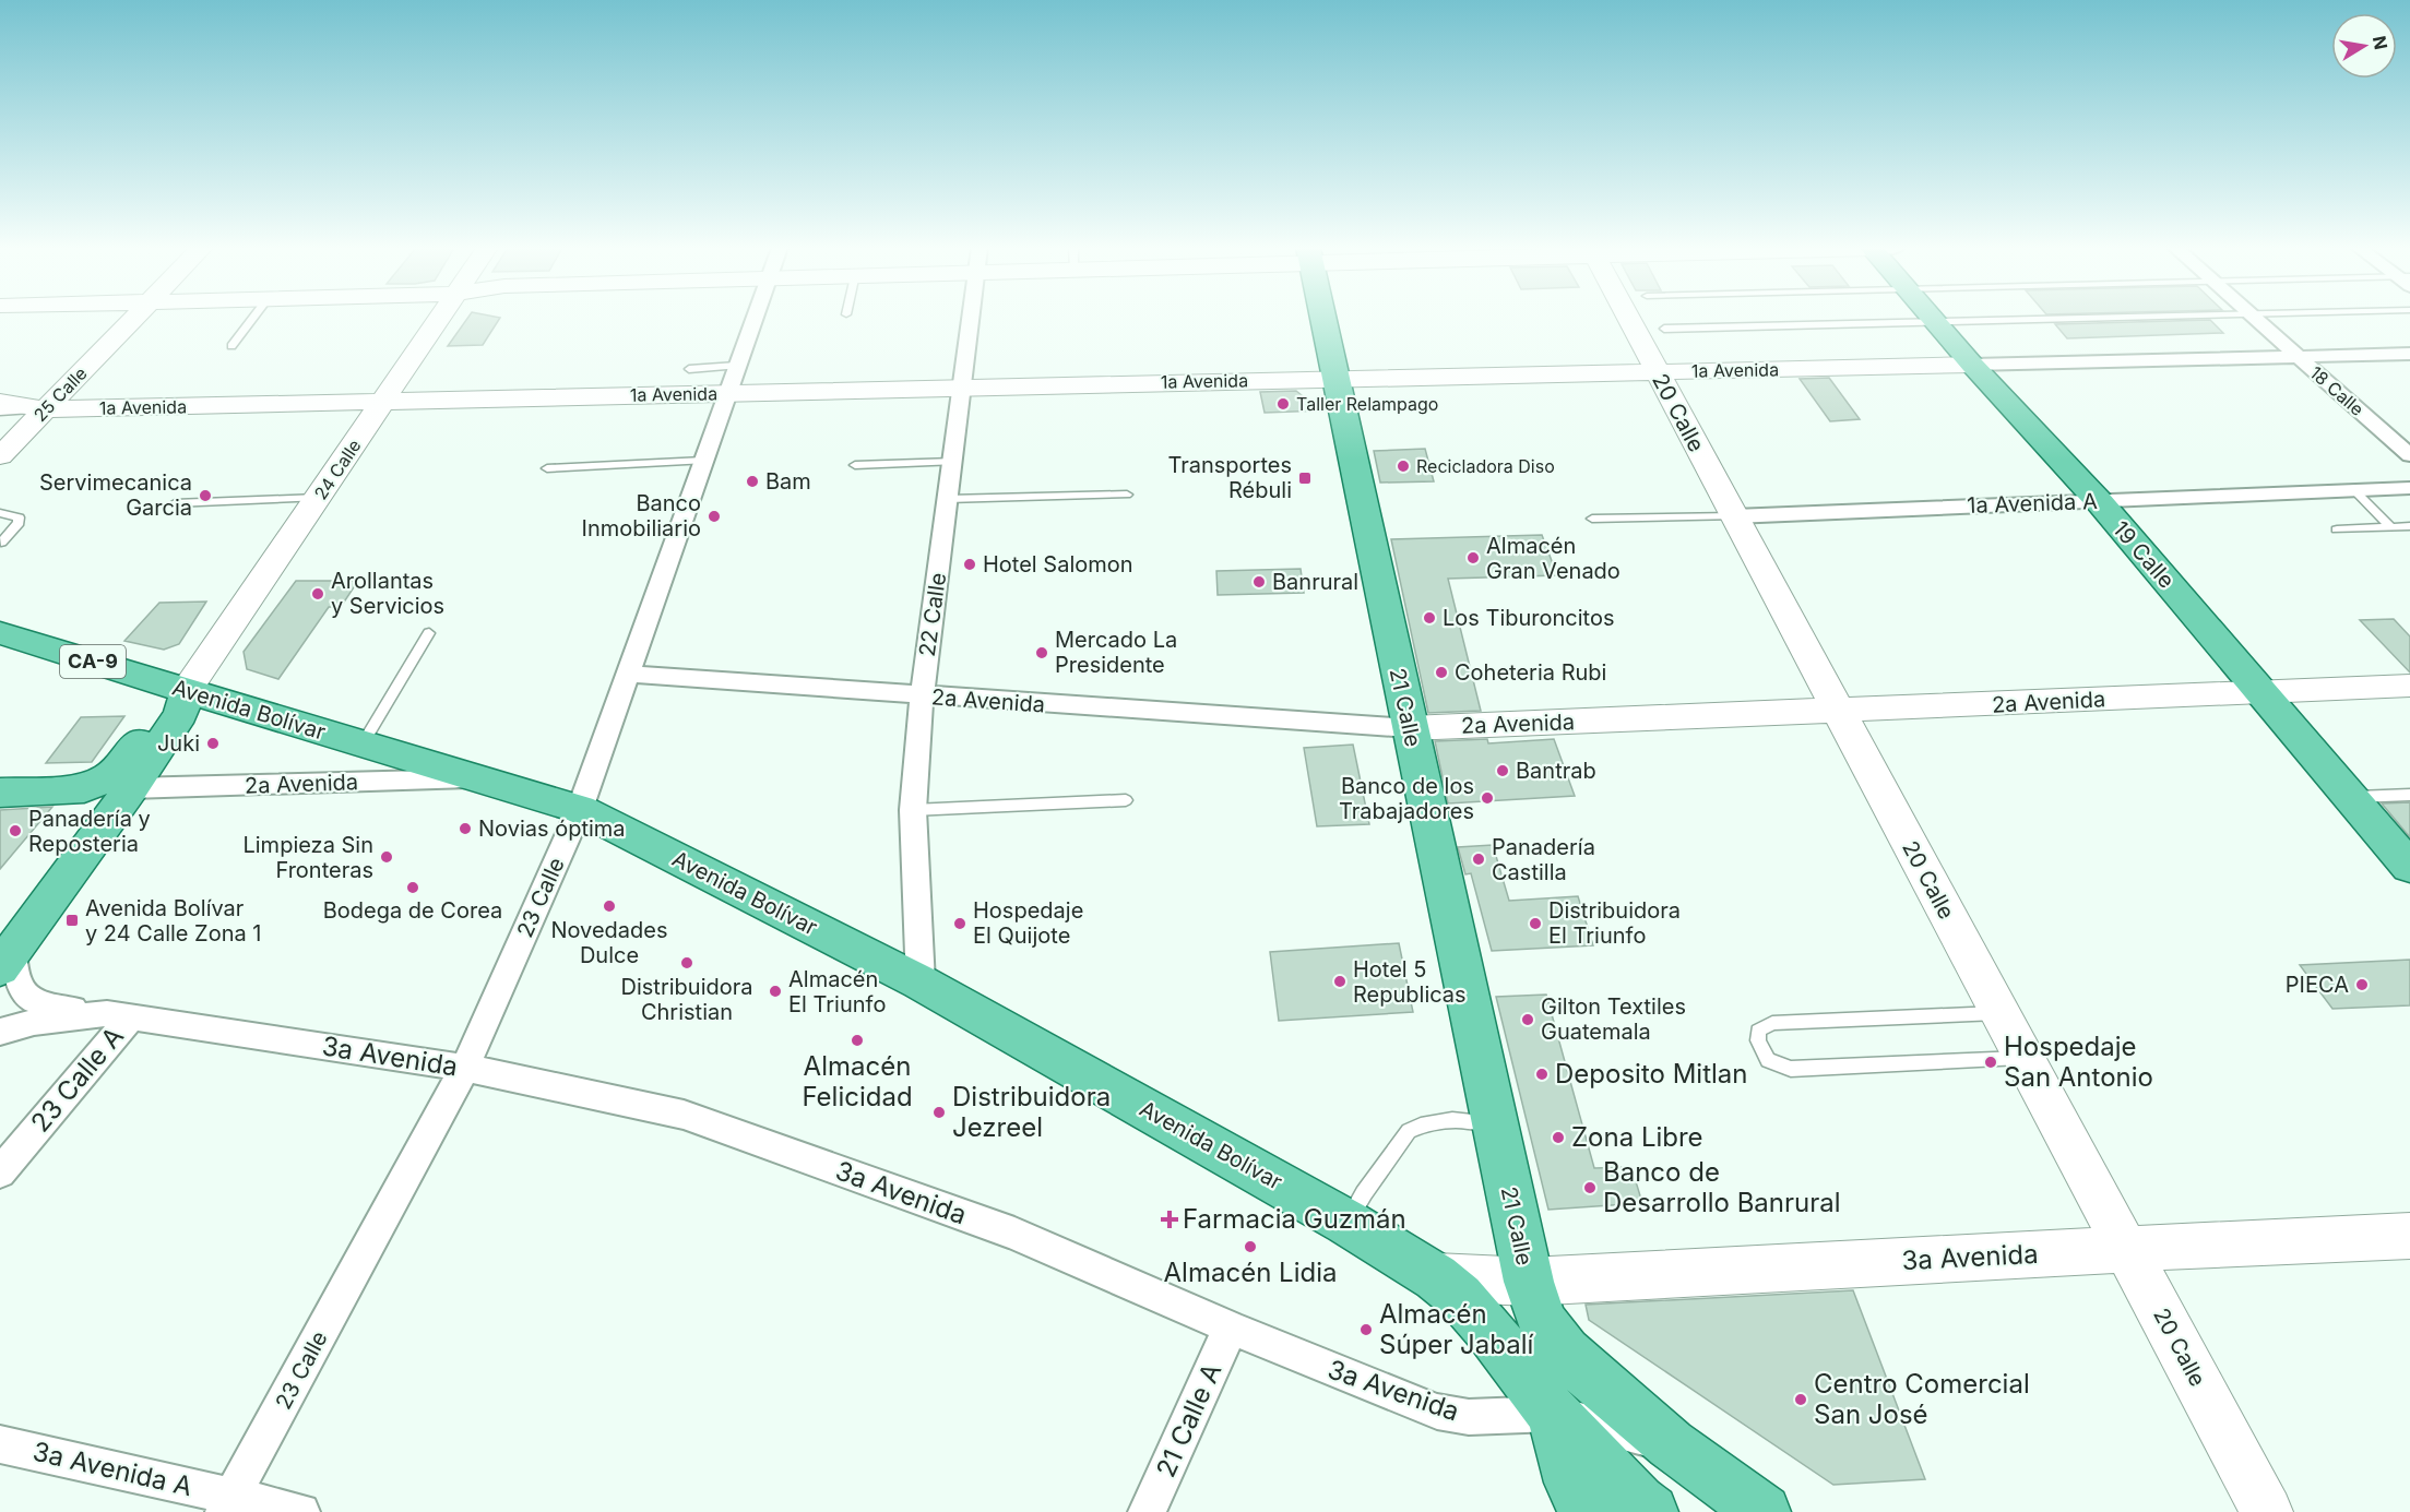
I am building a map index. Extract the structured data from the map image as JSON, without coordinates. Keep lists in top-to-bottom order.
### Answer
{
  "streets": {
    "main road": [
      "24 Calle",
      "19 Calle",
      "CA-9",
      "21 Calle",
      "Avenida Bolívar"
    ],
    "street": [
      "1a Avenida",
      "18 Calle",
      "25 Calle",
      "20 Calle",
      "1a Avenida A",
      "22 Calle",
      "2a Avenida",
      "23 Calle",
      "3a Avenida",
      "23 Calle A",
      "21 Calle A",
      "3a Avenida A"
    ]
  },
  "crossings": [
    ["1a Avenida", "18 Calle"],
    ["1a Avenida", "25 Calle"],
    ["1a Avenida", "20 Calle"],
    ["1a Avenida", "24 Calle"],
    ["1a Avenida", "19 Calle"],
    ["1a Avenida", "22 Calle"],
    ["1a Avenida", "21 Calle"],
    ["1a Avenida", "23 Calle"],
    ["20 Calle", "1a Avenida A"],
    ["20 Calle", "2a Avenida"],
    ["20 Calle", "3a Avenida"],
    ["24 Calle", "2a Avenida"],
    ["24 Calle", "Avenida Bolívar"],
    ["24 Calle", "3a Avenida"],
    ["1a Avenida A", "19 Calle"],
    ["19 Calle", "2a Avenida"],
    ["22 Calle", "2a Avenida"],
    ["22 Calle", "Avenida Bolívar"],
    ["2a Avenida", "21 Calle"],
    ["2a Avenida", "Avenida Bolívar"],
    ["2a Avenida", "23 Calle"],
    ["21 Calle", "Avenida Bolívar"],
    ["21 Calle", "3a Avenida"],
    ["Avenida Bolívar", "23 Calle"],
    ["Avenida Bolívar", "3a Avenida"],
    ["23 Calle", "3a Avenida"],
    ["23 Calle", "3a Avenida A"],
    ["3a Avenida", "23 Calle A"],
    ["3a Avenida", "21 Calle A"]
  ],
  "places": {
    "other": [
      "Taller Relampago",
      "Recicladora Diso",
      "Bam",
      "Servimecanica Garcia",
      "Banco Inmobiliario",
      "Almacén Gran Venado",
      "Hotel Salomon",
      "Banrural",
      "Arollantas y Servicios",
      "Los Tiburoncitos",
      "Mercado La Presidente",
      "Coheteria Rubi",
      "Juki",
      "Bantrab",
      "Banco de los Trabajadores",
      "Novias óptima",
      "Panadería y Reposteria",
      "Limpieza Sin Fronteras",
      "Panadería Castilla",
      "Bodega de Corea",
      "Novedades Dulce",
      "Hospedaje El Quijote",
      "Distribuidora El Triunfo",
      "Distribuidora Christian",
      "Hotel 5 Republicas",
      "PIECA",
      "Almacén El Triunfo",
      "Gilton Textiles Guatemala",
      "Almacén Felicidad",
      "Hospedaje San Antonio",
      "Deposito Mitlan",
      "Distribuidora Jezreel",
      "Zona Libre",
      "Banco de Desarrollo Banrural",
      "Almacén Lidia",
      "Almacén Súper Jabalí",
      "Centro Comercial San José"
    ],
    "transit": ["Transportes Rébuli", "Avenida Bolívar y 24 Calle Zona 1"],
    "health": ["Farmacia Guzmán"]
  },
  "north": "right"
}
